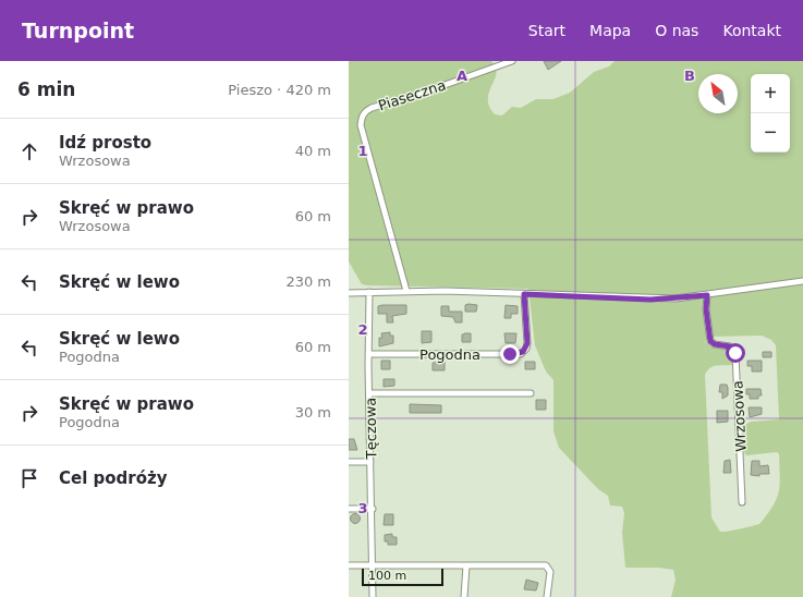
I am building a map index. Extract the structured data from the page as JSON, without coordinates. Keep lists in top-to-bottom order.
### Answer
{
  "streets": {
    "street": [
      "Piaseczna",
      "Pogodna",
      "Wrzosowa",
      "Tęczowa"
    ]
  },
  "crossings": [
    ["Pogodna", "Tęczowa"]
  ],
  "scale_bar": "100 m",
  "north": "top left",
  "page": {
    "header": "Turnpoint",
    "nav": [
      "Start",
      "Mapa",
      "O nas",
      "Kontakt"
    ],
    "heading": ["6 min", "Pieszo · 420 m"],
    "map_buttons": ["+", "−"],
    "list": [
      ["Idź prosto", "Wrzosowa", "40 m"],
      ["Skręć w prawo", "Wrzosowa", "60 m"],
      ["Skręć w lewo", "230 m"],
      ["Skręć w lewo", "Pogodna", "60 m"],
      ["Skręć w prawo", "Pogodna", "30 m"],
      "Cel podróży"
    ],
    "scale": "100 m"
  },
  "grid": {
    "columns": ["A", "B"],
    "rows": ["1", "2", "3"]
  }
}
